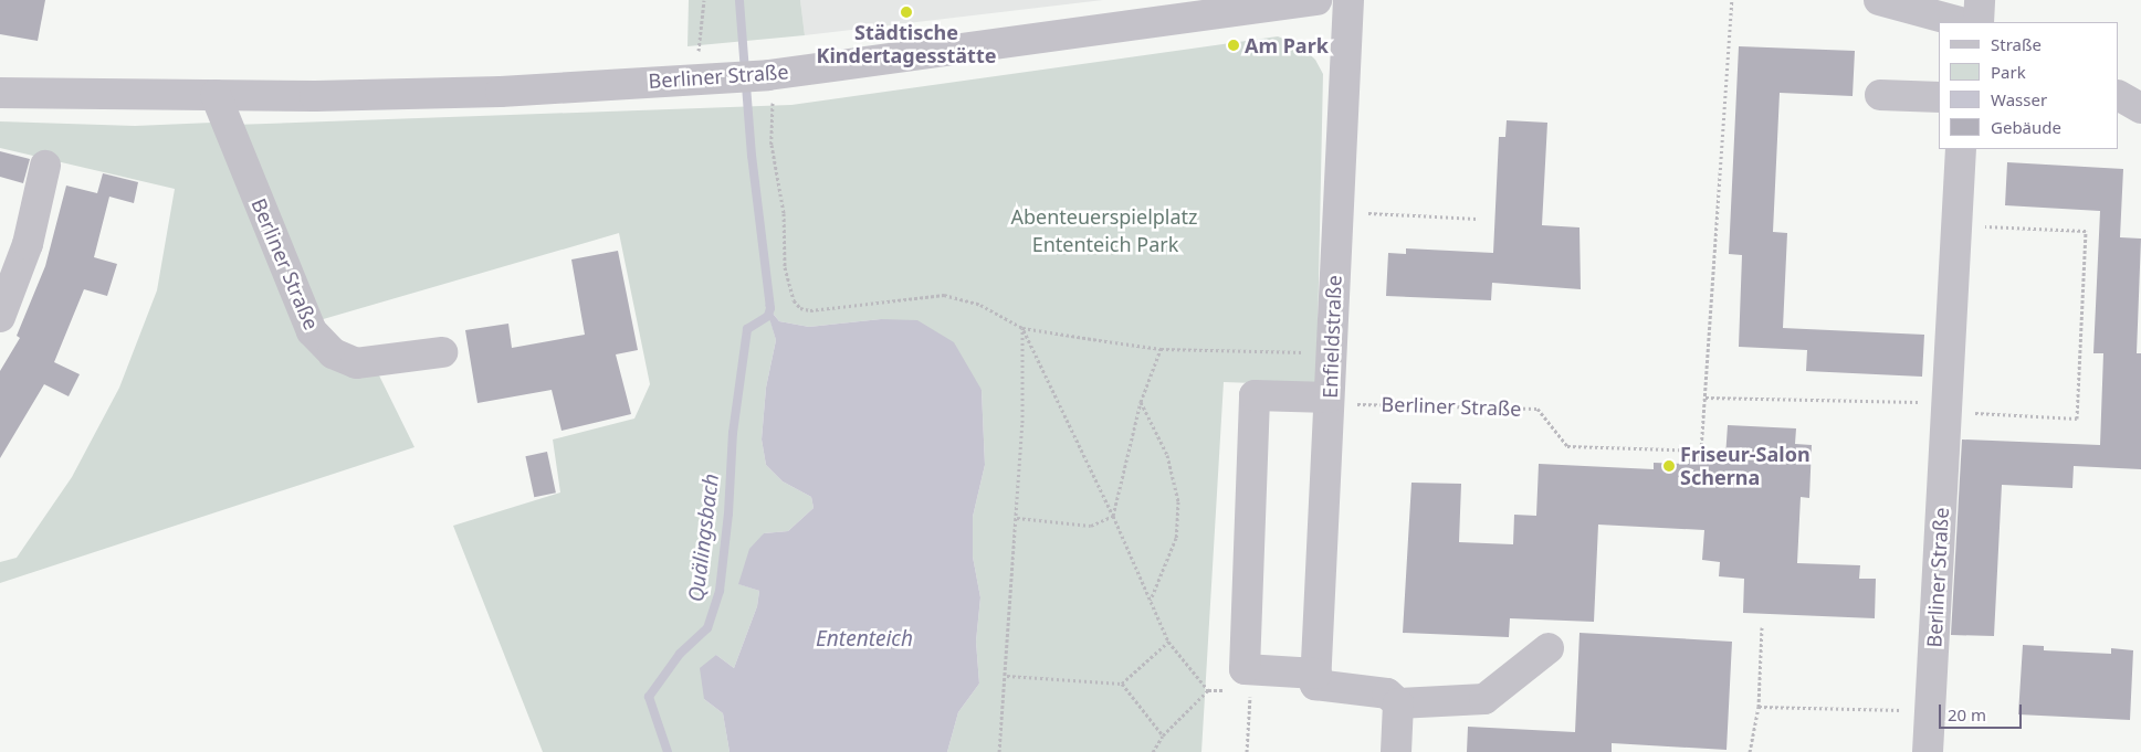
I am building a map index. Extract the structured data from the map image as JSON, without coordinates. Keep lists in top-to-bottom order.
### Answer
{
  "streets": {
    "street": ["Berliner Straße", "Enfieldstraße"]
  },
  "crossings": [
    ["Berliner Straße", "Enfieldstraße"]
  ],
  "water": ["Quälingsbach", "Ententeich"],
  "parks": ["Abenteuerspielplatz", "Ententeich Park"],
  "places": ["Städtische Kindertagesstätte", "Am Park", "Friseur-Salon Scherna"],
  "legend": [
    "Straße",
    "Park",
    "Wasser",
    "Gebäude"
  ],
  "scale_bar": "20 m"
}
